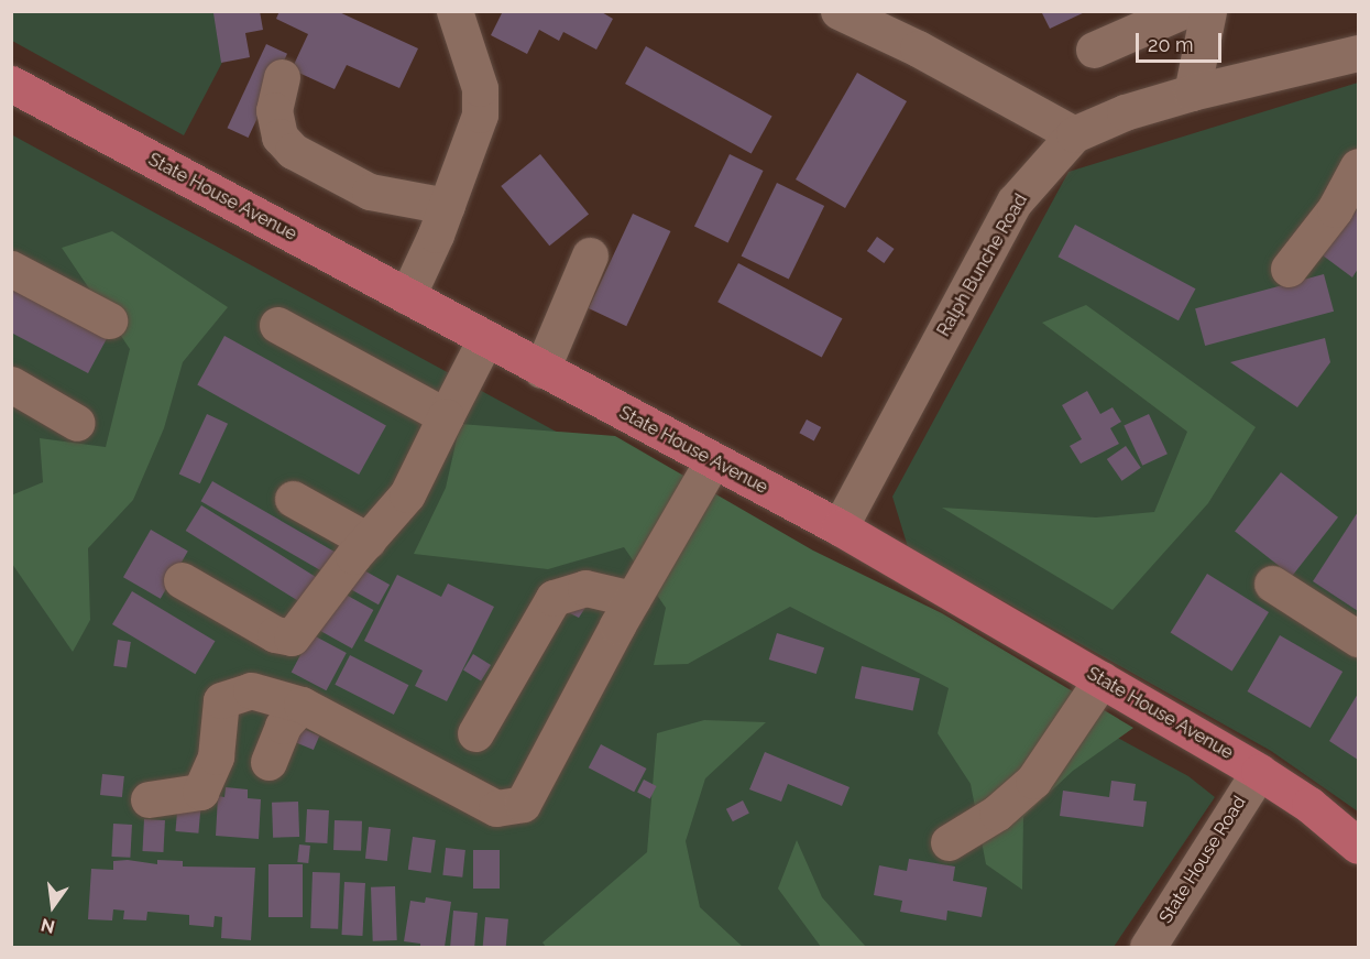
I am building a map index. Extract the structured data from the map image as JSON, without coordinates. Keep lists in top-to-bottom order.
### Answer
{
  "streets": {
    "main road": ["State House Avenue"],
    "street": ["Ralph Bunche Road", "State House Road"]
  },
  "crossings": [
    ["State House Avenue", "Ralph Bunche Road"],
    ["State House Avenue", "State House Road"]
  ],
  "scale_bar": "20 m",
  "north": "bottom"
}
